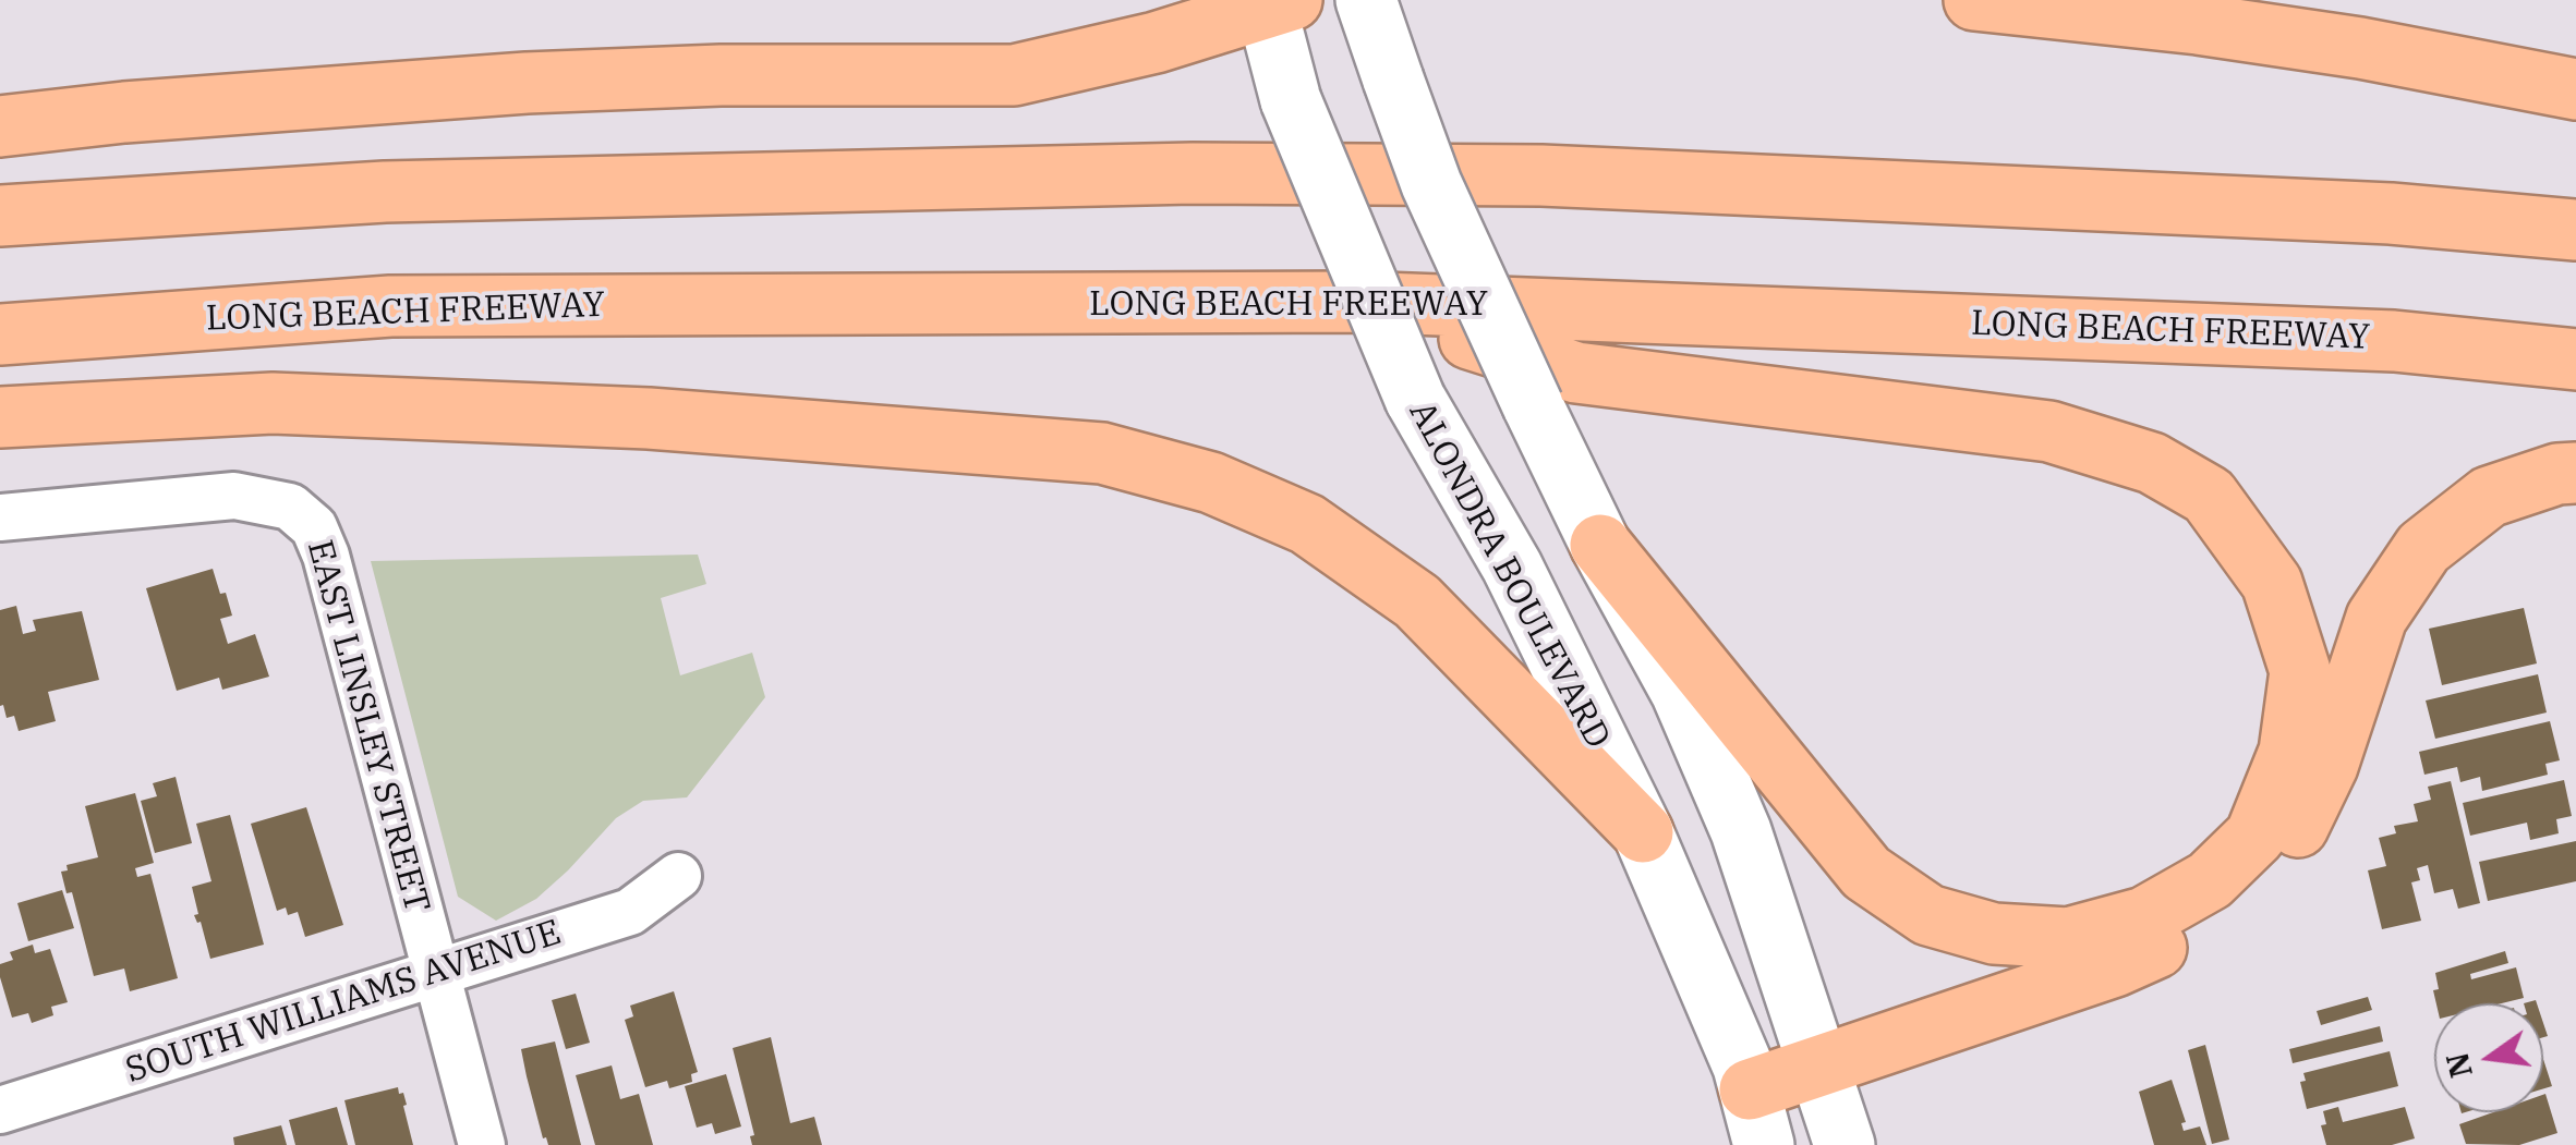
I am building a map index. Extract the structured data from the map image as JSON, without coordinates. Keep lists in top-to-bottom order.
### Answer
{
  "streets": {
    "highway": ["LONG BEACH FREEWAY"],
    "main road": ["ALONDRA BOULEVARD"],
    "street": ["EAST LINSLEY STREET", "SOUTH WILLIAMS AVENUE"]
  },
  "crossings": [
    ["EAST LINSLEY STREET", "SOUTH WILLIAMS AVENUE"]
  ],
  "north": "left"
}
